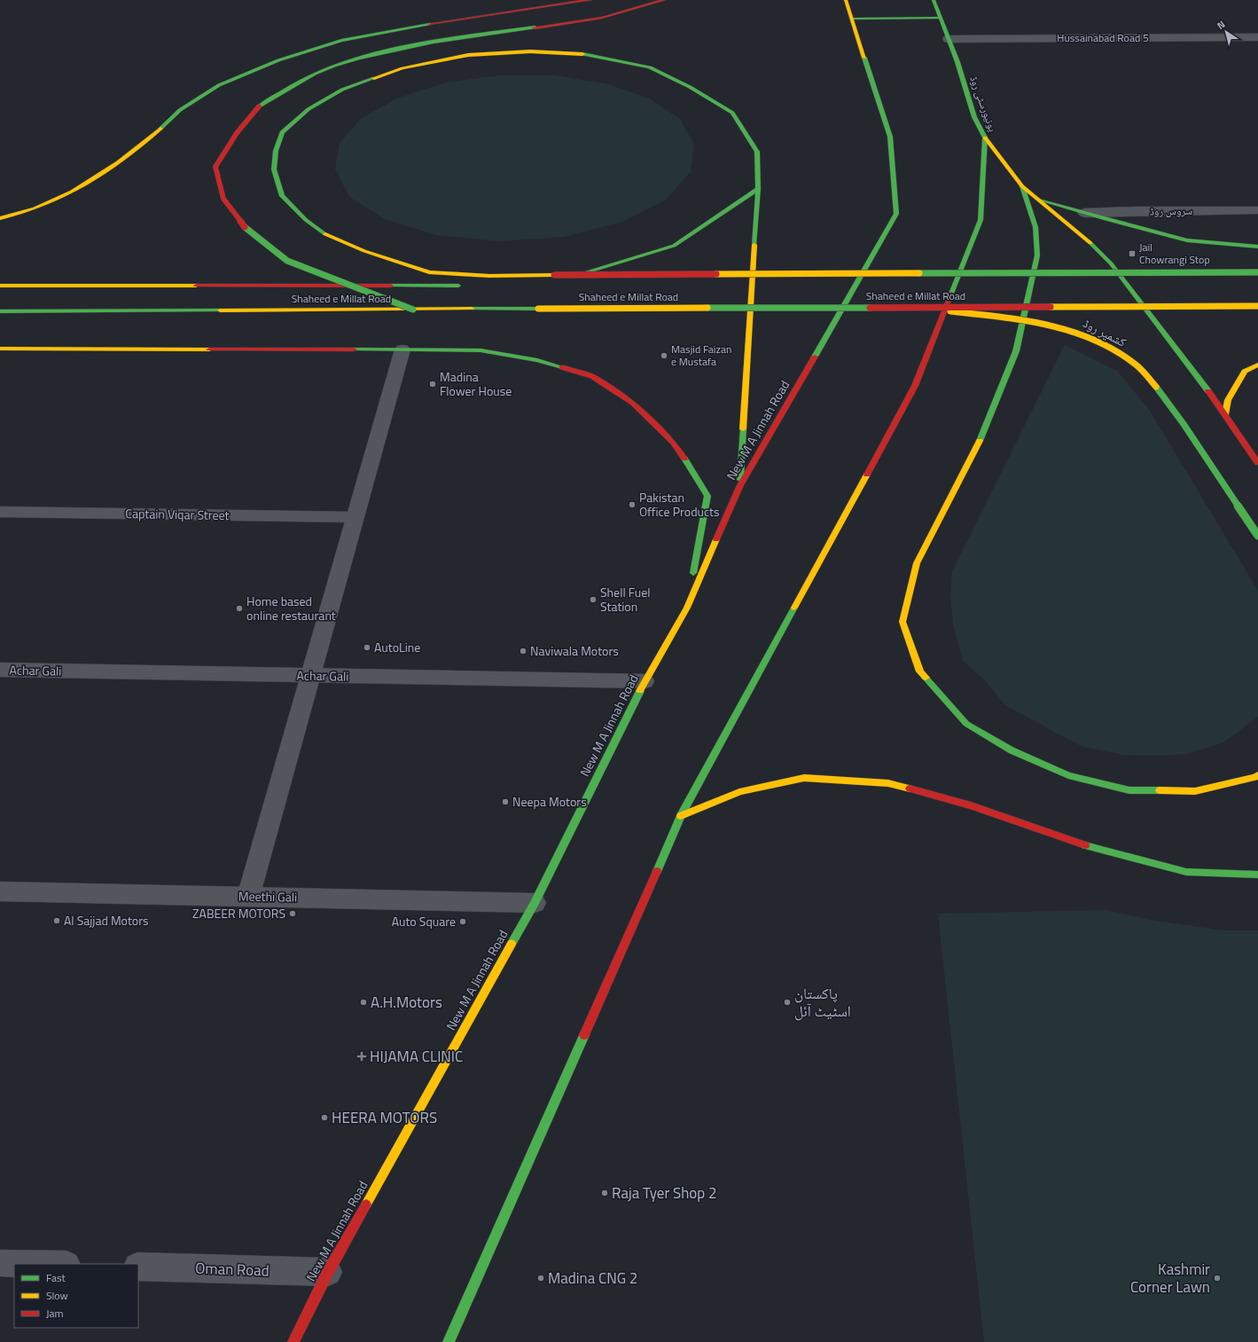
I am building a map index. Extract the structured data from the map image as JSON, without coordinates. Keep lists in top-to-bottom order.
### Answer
{
  "streets": {
    "main road": [
      "یونیورسٹی روڈ",
      "Shaheed e Millat Road",
      "کشمیر روڈ",
      "New M A Jinnah Road"
    ],
    "street": [
      "Hussainabad Road 5",
      "سروس روڈ",
      "Captain Viqar Street",
      "Achar Gali",
      "Meethi Gali",
      "Oman Road"
    ]
  },
  "crossings": [
    ["Hussainabad Road 5", "یونیورسٹی روڈ"],
    ["Shaheed e Millat Road", "کشمیر روڈ"],
    ["Shaheed e Millat Road", "New M A Jinnah Road"],
    ["New M A Jinnah Road", "Achar Gali"],
    ["New M A Jinnah Road", "Meethi Gali"],
    ["New M A Jinnah Road", "Oman Road"]
  ],
  "places": {
    "transit": ["Jail Chowrangi Stop"],
    "other": [
      "Masjid Faizan e Mustafa",
      "Madina Flower House",
      "Pakistan Office Products",
      "Shell Fuel Station",
      "Home based online restaurant",
      "AutoLine",
      "Naviwala Motors",
      "Neepa Motors",
      "ZABEER MOTORS",
      "Al Sajjad Motors",
      "Auto Square",
      "A.H.Motors",
      "پاکستان اسٹیٹ آئل",
      "HEERA MOTORS",
      "Raja Tyer Shop 2",
      "Madina CNG 2",
      "Kashmir Corner Lawn"
    ],
    "health": ["HIJAMA CLINIC"]
  },
  "legend": ["Fast", "Slow", "Jam"],
  "north": "top left"
}
